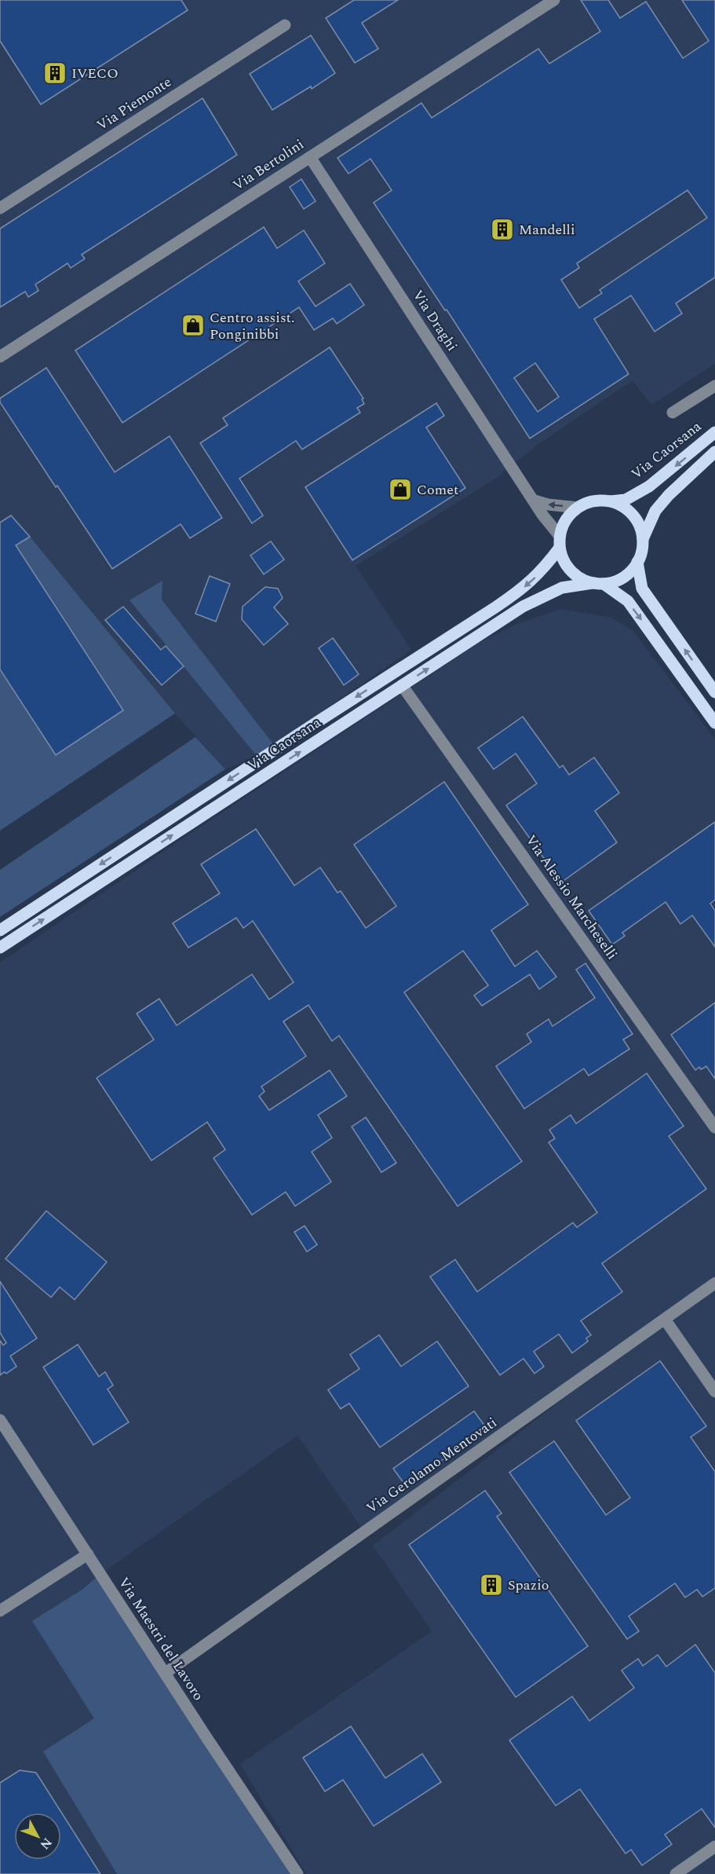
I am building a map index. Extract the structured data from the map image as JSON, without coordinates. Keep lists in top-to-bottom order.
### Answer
{
  "streets": {
    "main road": ["Via Caorsana"],
    "street": [
      "Via Piemonte",
      "Via Bertolini",
      "Via Draghi",
      "Via Alessio Marcheselli",
      "Via Gerolamo Mentovati",
      "Via Maestri del Lavoro"
    ]
  },
  "crossings": [
    ["Via Bertolini", "Via Draghi"],
    ["Via Draghi", "Via Caorsana"],
    ["Via Caorsana", "Via Alessio Marcheselli"],
    ["Via Gerolamo Mentovati", "Via Maestri del Lavoro"]
  ],
  "places": {
    "building": ["IVECO", "Mandelli", "Spazio"],
    "shop": ["Centro assist. Ponginibbi", "Comet"]
  },
  "north": "bottom right"
}
